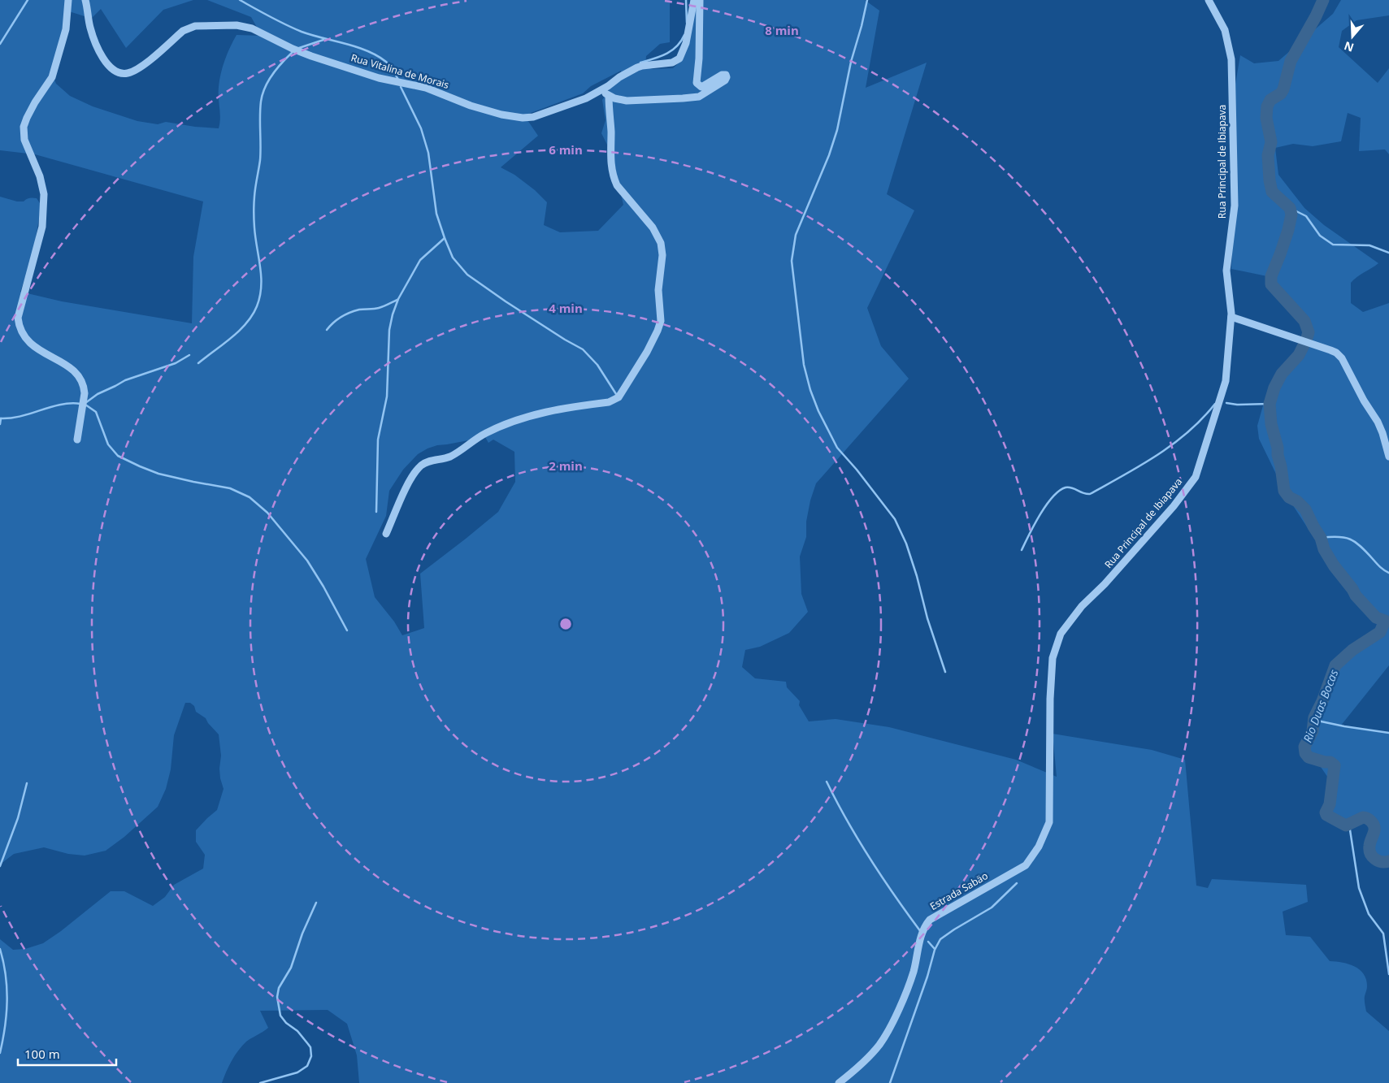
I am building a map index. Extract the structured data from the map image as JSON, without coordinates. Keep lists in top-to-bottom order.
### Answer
{
  "streets": {
    "street": ["Rua Vitalina de Morais", "Rua Principal de Ibiapava", "Estrada Sabäo"]
  },
  "crossings": [
    ["Rua Principal de Ibiapava", "Estrada Sabäo"]
  ],
  "water": ["Rio Duas Bocas"],
  "scale_bar": "100 m",
  "north": "bottom",
  "rings": [
    "8 min",
    "6 min",
    "4 min",
    "2 min"
  ]
}
